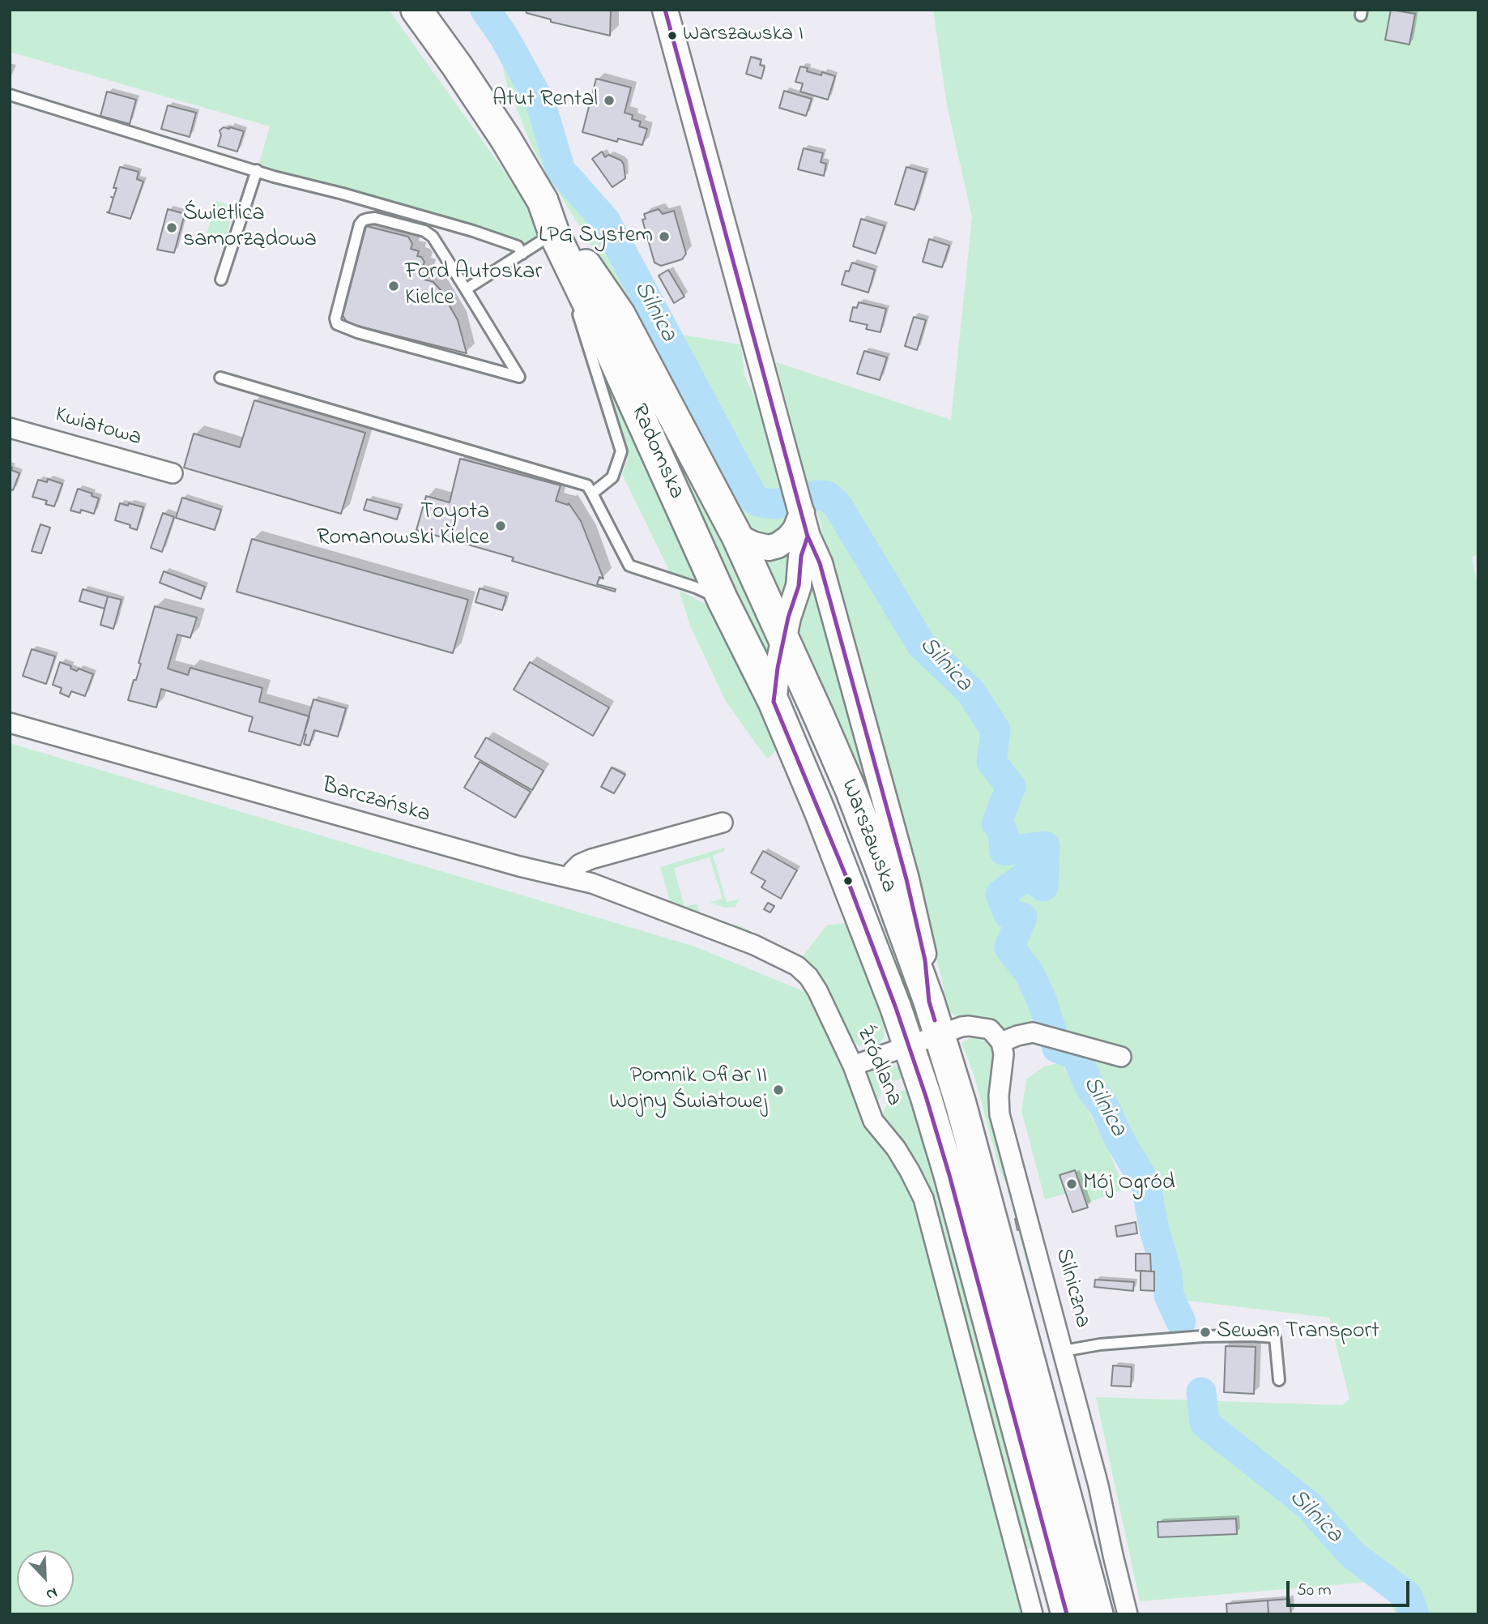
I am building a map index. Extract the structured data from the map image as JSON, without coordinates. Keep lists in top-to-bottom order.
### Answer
{
  "streets": {
    "main road": ["Radomska", "Warszawska"],
    "street": [
      "Kwiatowa",
      "Barczańska",
      "Źródlana",
      "Silniczna"
    ]
  },
  "crossings": [
    ["Radomska", "Warszawska"],
    ["Barczańska", "Źródlana"]
  ],
  "water": ["Silnica"],
  "places": [
    "Warszawska I",
    "Atut Rental",
    "Świetlica samorządowa",
    "LPG System",
    "Ford Autoskar Kielce",
    "Toyota Romanowski Kielce",
    "Pomnik Ofiar II Wojny Światowej",
    "Mój Ogród",
    "Sewan Transport"
  ],
  "scale_bar": "50 m",
  "north": "bottom right"
}
